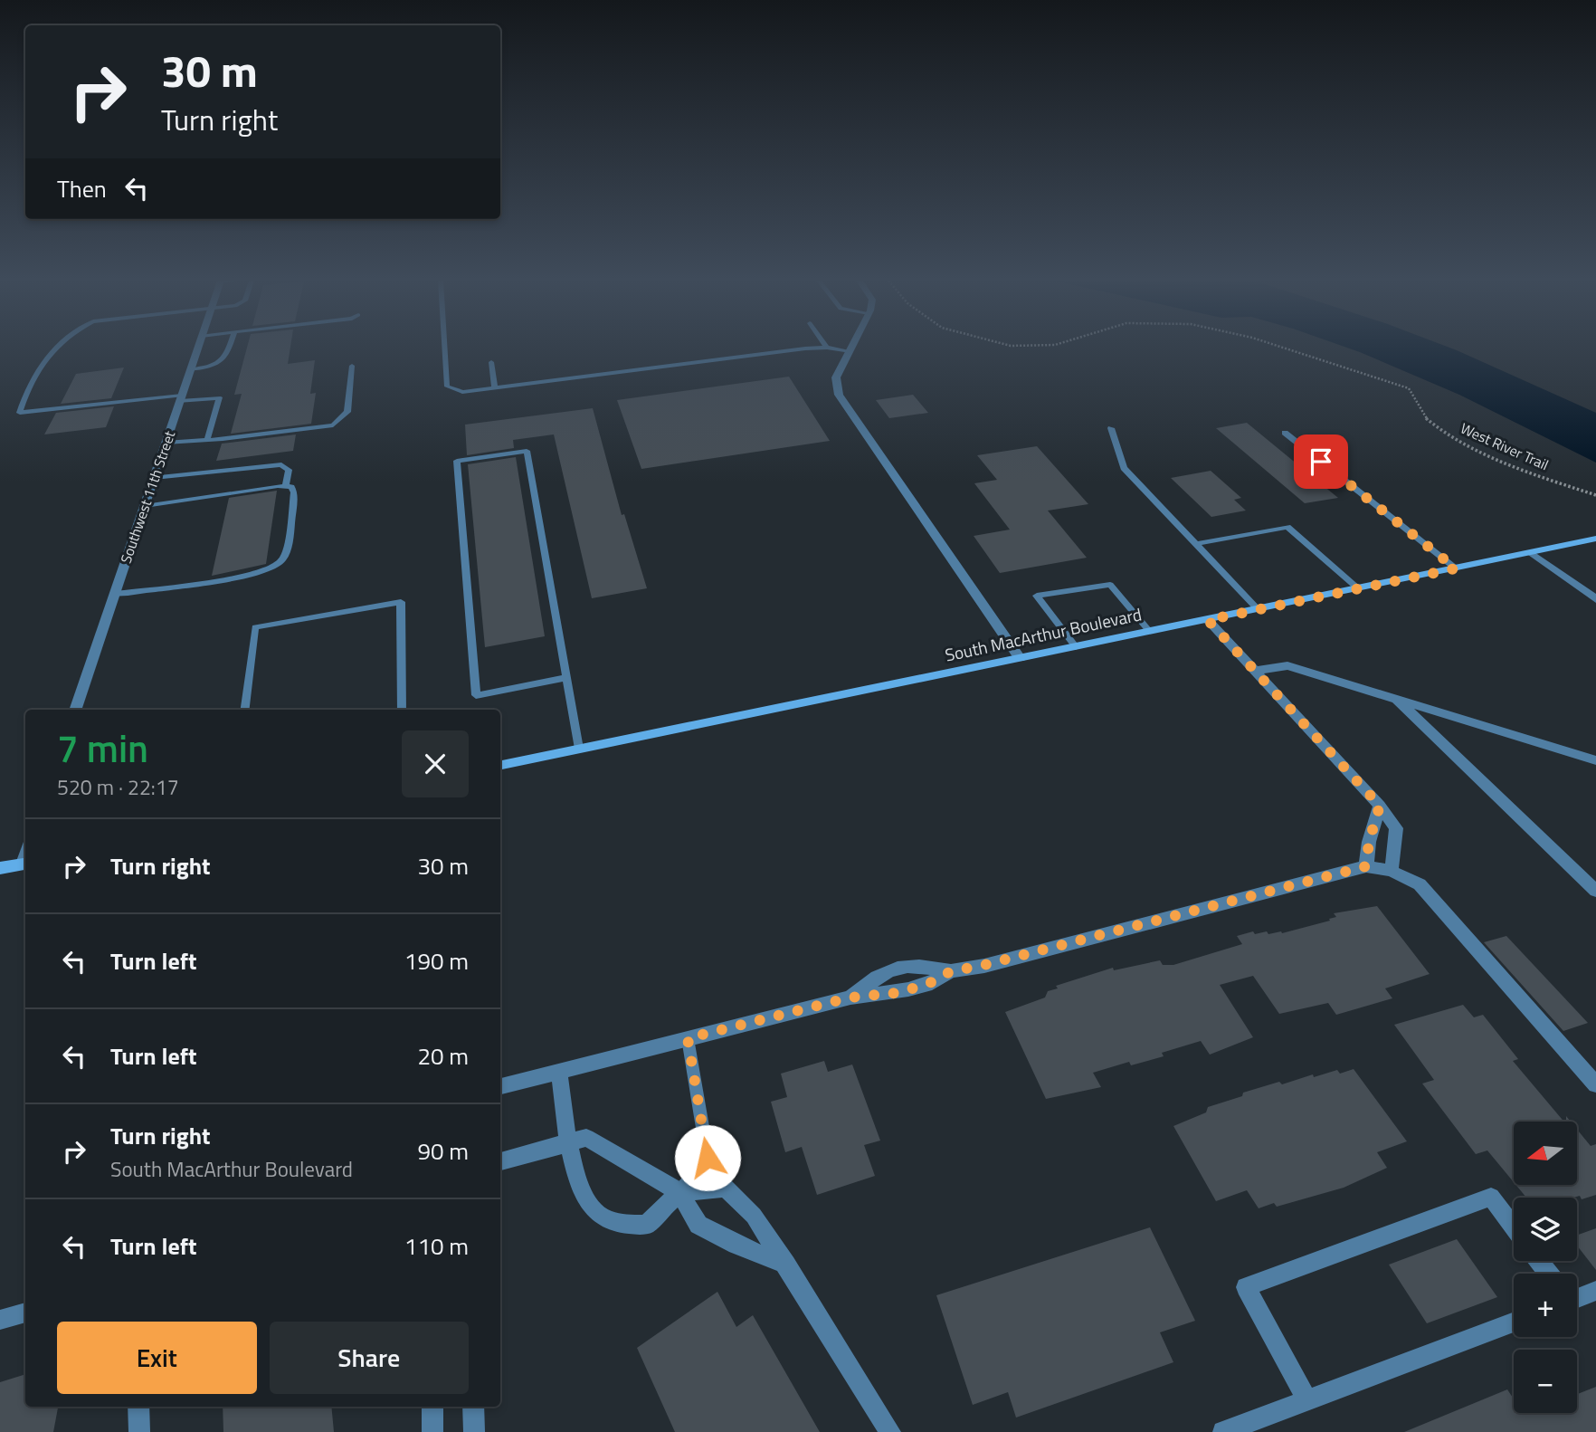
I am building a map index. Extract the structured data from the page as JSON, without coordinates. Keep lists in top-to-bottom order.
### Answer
{
  "streets": {
    "main road": ["South MacArthur Boulevard"],
    "street": ["Southwest 11th Street"],
    "path": ["West River Trail"]
  },
  "north": "left",
  "page": {
    "turn": ["30 m", "Turn right"],
    "then": "Then",
    "heading": ["7 min", "520 m · 22:17"],
    "list": [
      {
        "name": "Turn right",
        "value": "30 m"
      },
      {
        "name": "Turn left",
        "value": "190 m"
      },
      {
        "name": "Turn left",
        "value": "20 m"
      },
      {
        "name": "Turn right",
        "note": "South MacArthur Boulevard",
        "value": "90 m"
      },
      {
        "name": "Turn left",
        "value": "110 m"
      }
    ],
    "map_buttons": ["+", "−"],
    "buttons": ["Exit", "Share"]
  }
}
